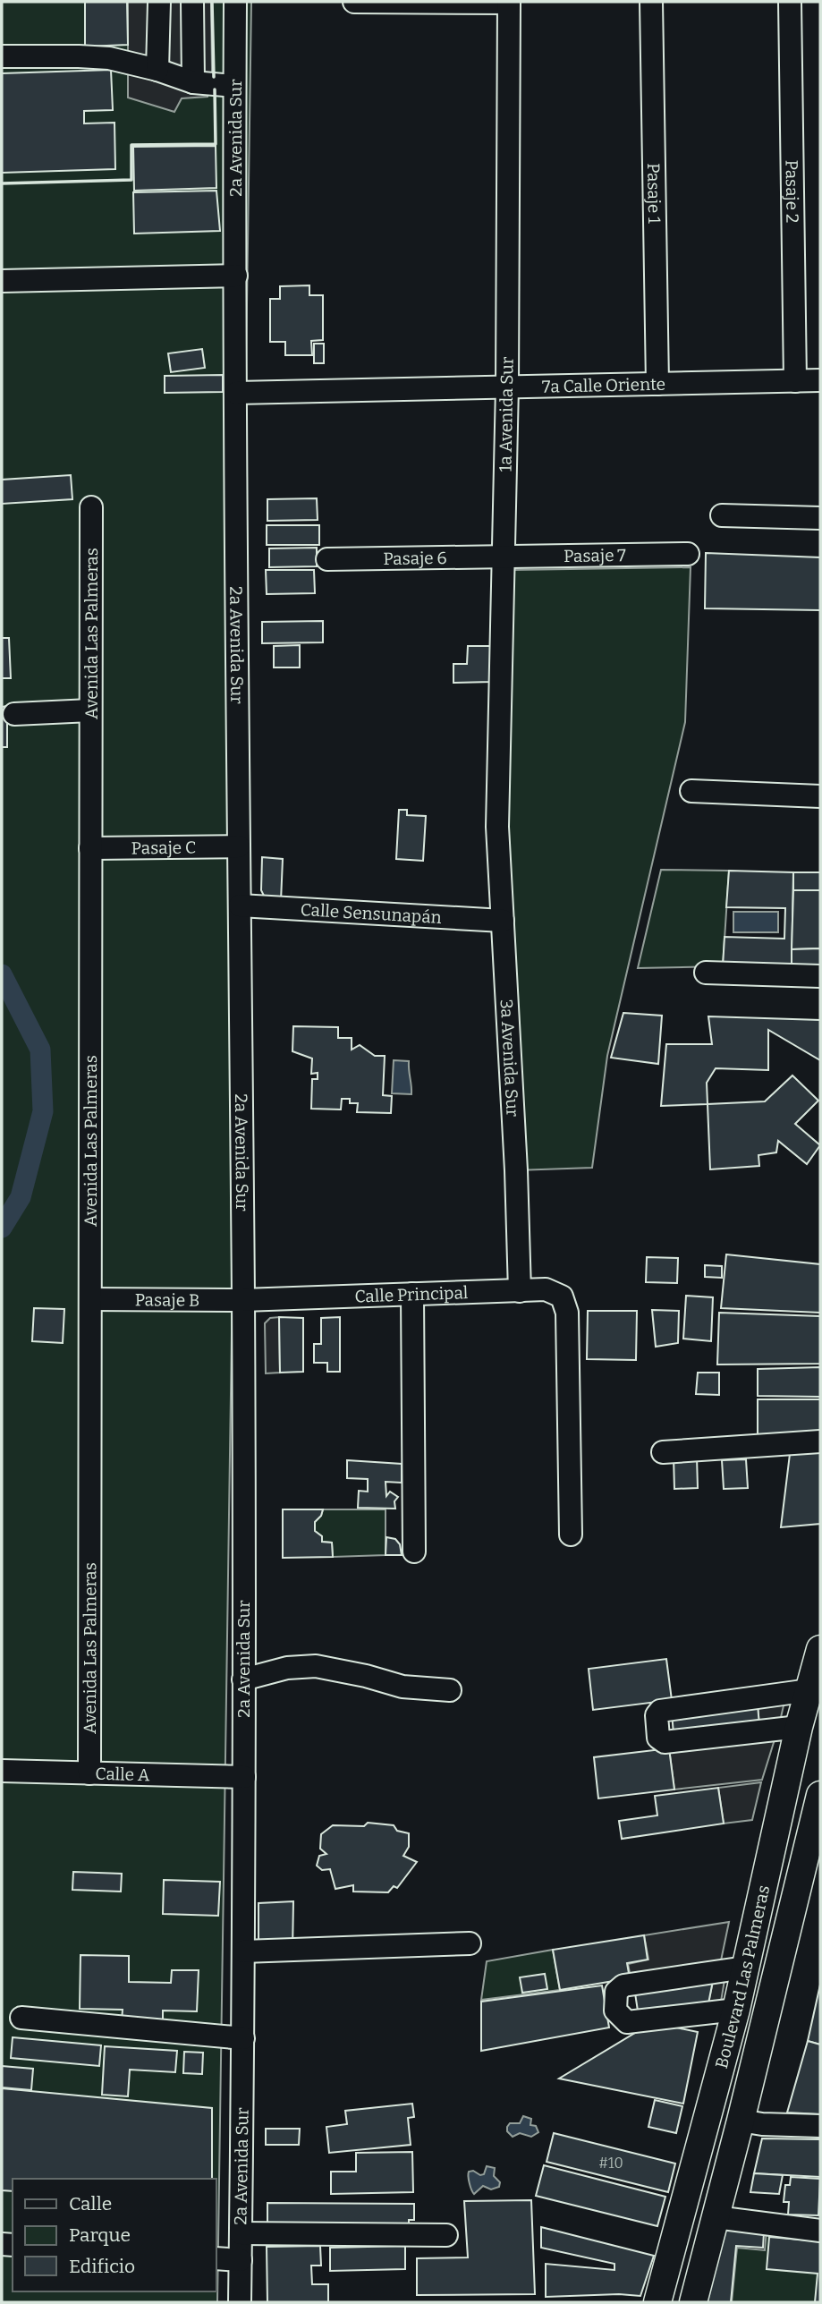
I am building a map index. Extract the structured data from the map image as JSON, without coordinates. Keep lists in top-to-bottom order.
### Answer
{
  "streets": {
    "main road": ["Boulevard Las Palmeras"],
    "street": [
      "2a Avenida Sur",
      "Pasaje 2",
      "Pasaje 1",
      "7a Calle Oriente",
      "1a Avenida Sur",
      "Pasaje 7",
      "Pasaje 6",
      "Avenida Las Palmeras",
      "Pasaje C",
      "Calle Sensunapán",
      "3a Avenida Sur",
      "Calle Principal",
      "Pasaje B",
      "Calle A"
    ]
  },
  "crossings": [
    ["2a Avenida Sur", "7a Calle Oriente"],
    ["2a Avenida Sur", "Pasaje C"],
    ["2a Avenida Sur", "Calle Sensunapán"],
    ["2a Avenida Sur", "Calle Principal"],
    ["2a Avenida Sur", "Pasaje B"],
    ["2a Avenida Sur", "Calle A"],
    ["Pasaje 2", "7a Calle Oriente"],
    ["Pasaje 1", "7a Calle Oriente"],
    ["7a Calle Oriente", "1a Avenida Sur"],
    ["1a Avenida Sur", "Pasaje 7"],
    ["1a Avenida Sur", "Pasaje 6"],
    ["1a Avenida Sur", "3a Avenida Sur"],
    ["Pasaje 7", "Pasaje 6"],
    ["Avenida Las Palmeras", "Pasaje C"],
    ["Avenida Las Palmeras", "Pasaje B"],
    ["Avenida Las Palmeras", "Calle A"],
    ["Calle Sensunapán", "3a Avenida Sur"],
    ["3a Avenida Sur", "Calle Principal"],
    ["Calle Principal", "Pasaje B"]
  ],
  "house_numbers": ["#10"],
  "legend": ["Calle", "Parque", "Edificio"]
}
